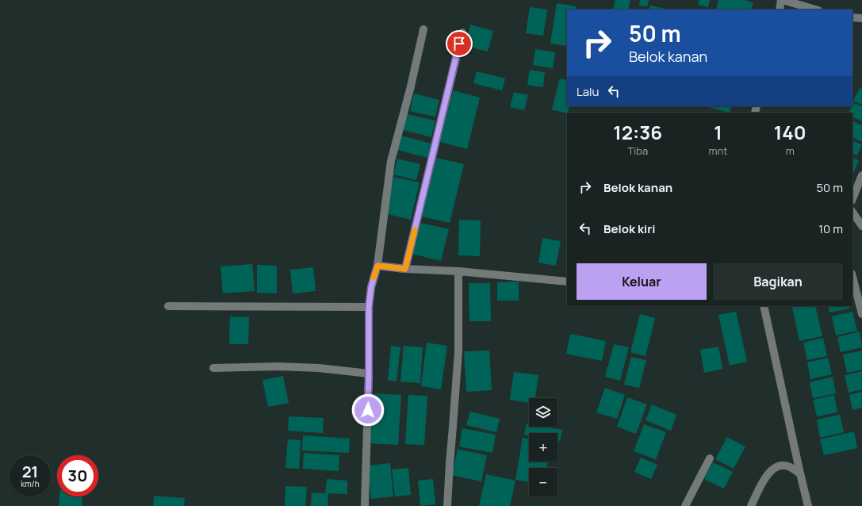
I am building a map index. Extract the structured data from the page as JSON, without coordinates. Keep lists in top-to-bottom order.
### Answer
{
  "page": {
    "turn": ["50 m", "Belok kanan"],
    "then": "Lalu",
    "eta": [
      "12:36",
      "Tiba",
      "1",
      "mnt",
      "140",
      "m"
    ],
    "list": [
      {
        "name": "Belok kanan",
        "value": "50 m"
      },
      {
        "name": "Belok kiri",
        "value": "10 m"
      }
    ],
    "buttons": ["Keluar", "Bagikan"],
    "map_buttons": ["+", "−"],
    "speed": "21 km/h",
    "limit": "30"
  }
}
